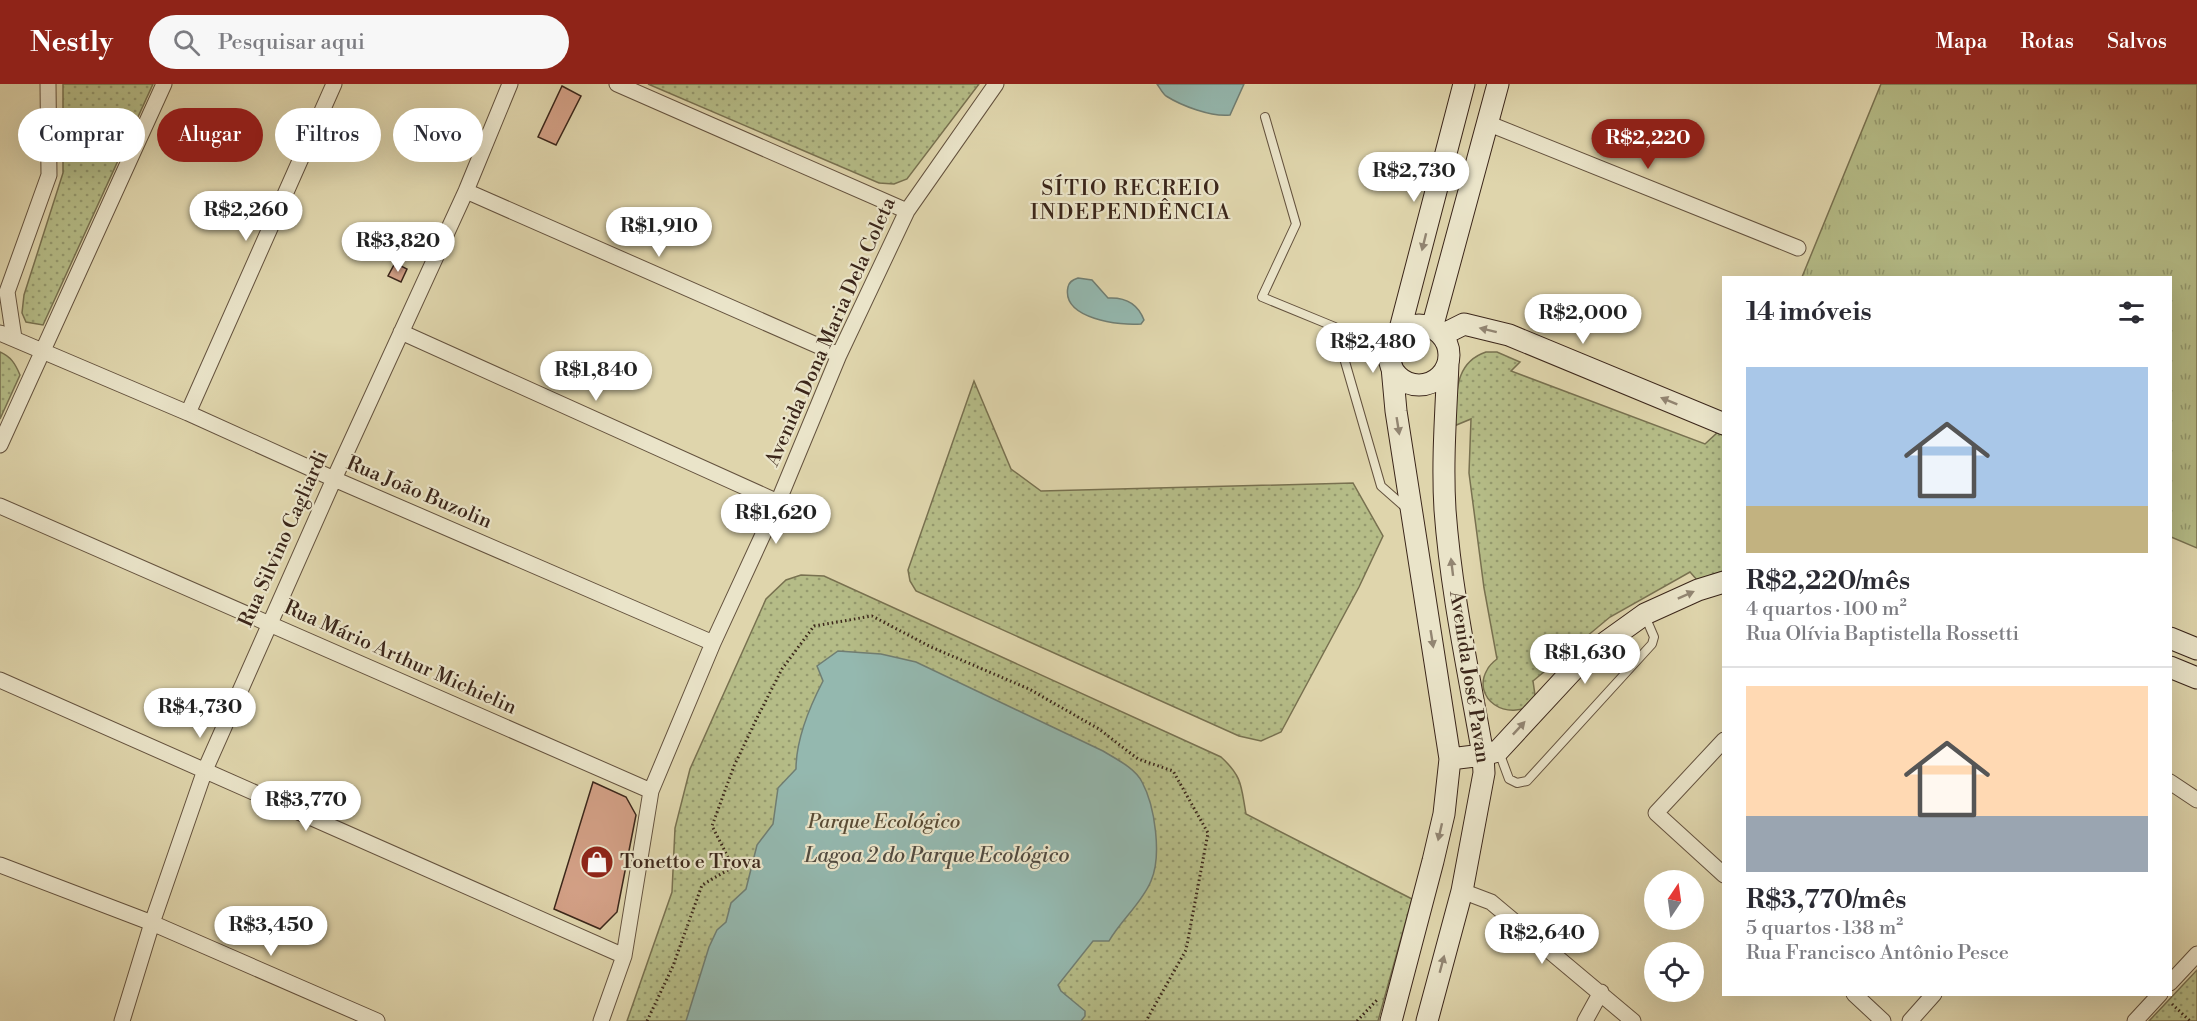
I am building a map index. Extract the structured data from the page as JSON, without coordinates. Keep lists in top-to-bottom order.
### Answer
{
  "streets": {
    "street": [
      "Avenida Dona Maria Dela Coleta",
      "Rua João Buzolin",
      "Rua Silvino Cagliardi",
      "Rua Mário Arthur Michielin",
      "Avenida José Pavan"
    ]
  },
  "crossings": [
    ["Avenida Dona Maria Dela Coleta", "Rua João Buzolin"],
    ["Avenida Dona Maria Dela Coleta", "Rua Mário Arthur Michielin"],
    ["Rua João Buzolin", "Rua Silvino Cagliardi"],
    ["Rua Silvino Cagliardi", "Rua Mário Arthur Michielin"]
  ],
  "districts": ["SÍTIO RECREIO INDEPENDÊNCIA"],
  "water": ["Lagoa 2 do Parque Ecológico"],
  "parks": ["Parque Ecológico"],
  "places": {
    "shop": ["Tonetto e Trova"]
  },
  "north": "top",
  "page": {
    "header": "Nestly",
    "search": "Pesquisar aqui",
    "nav": ["Mapa", "Rotas", "Salvos"],
    "chip": [
      "Comprar",
      "Alugar",
      "Filtros",
      "Novo"
    ],
    "price": [
      "R$2,220",
      "R$2,730",
      "R$2,260",
      "R$1,910",
      "R$3,820",
      "R$2,000",
      "R$2,480",
      "R$1,840",
      "R$1,620",
      "R$1,630",
      "R$4,730",
      "R$3,770",
      "R$3,450",
      "R$2,640"
    ],
    "heading": "14 imóveis",
    "list": [
      {
        "name": "R$2,220/mês",
        "note": "4 quartos · 100 m² · Rua Olívia Baptistella Rossetti"
      },
      {
        "name": "R$3,770/mês",
        "note": "5 quartos · 138 m² · Rua Francisco Antônio Pesce"
      }
    ]
  }
}
